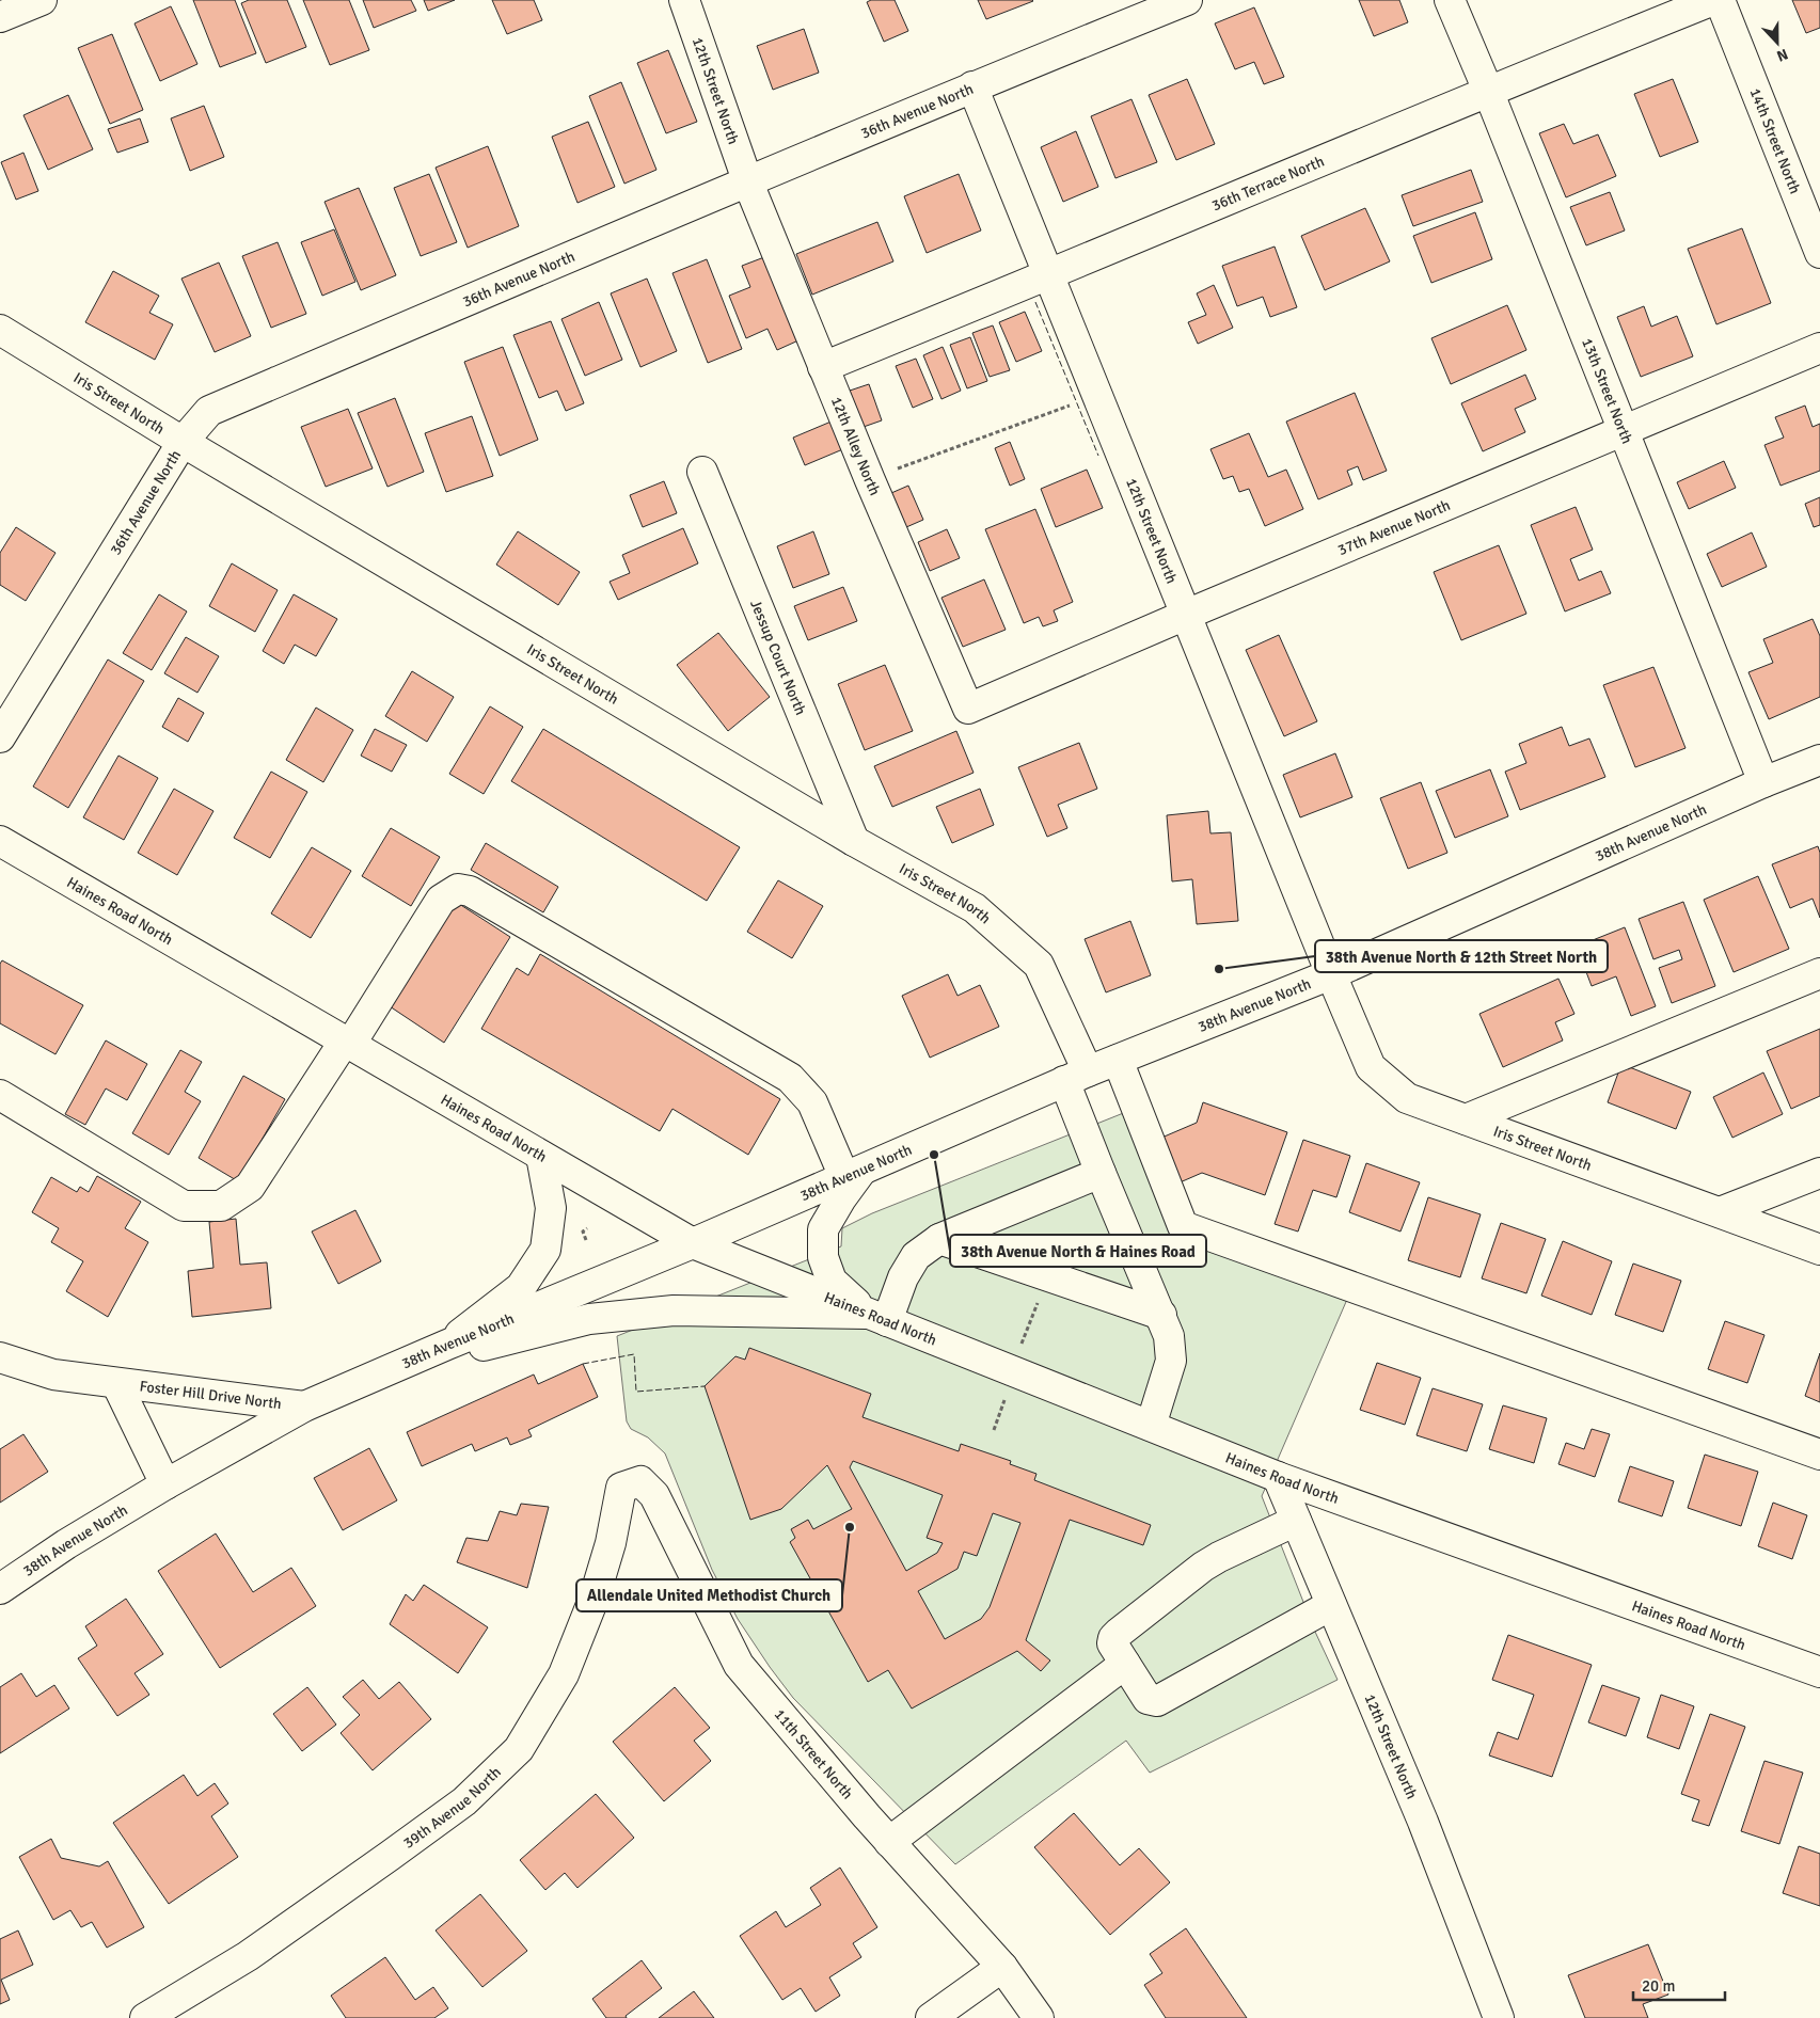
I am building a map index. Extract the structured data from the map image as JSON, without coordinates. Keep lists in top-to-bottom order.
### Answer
{
  "streets": {
    "street": [
      "12th Street North",
      "36th Avenue North",
      "14th Street North",
      "36th Terrace North",
      "13th Street North",
      "Iris Street North",
      "12th Alley North",
      "37th Avenue North",
      "Jessup Court North",
      "38th Avenue North",
      "Haines Road North",
      "Foster Hill Drive North",
      "11th Street North",
      "39th Avenue North"
    ]
  },
  "crossings": [
    ["12th Street North", "36th Avenue North"],
    ["12th Street North", "36th Terrace North"],
    ["12th Street North", "Iris Street North"],
    ["12th Street North", "12th Alley North"],
    ["12th Street North", "37th Avenue North"],
    ["12th Street North", "38th Avenue North"],
    ["12th Street North", "Haines Road North"],
    ["36th Avenue North", "Iris Street North"],
    ["36th Avenue North", "12th Alley North"],
    ["36th Terrace North", "13th Street North"],
    ["36th Terrace North", "12th Alley North"],
    ["13th Street North", "37th Avenue North"],
    ["13th Street North", "38th Avenue North"],
    ["Iris Street North", "Jessup Court North"],
    ["Iris Street North", "38th Avenue North"],
    ["Iris Street North", "Haines Road North"],
    ["12th Alley North", "37th Avenue North"],
    ["38th Avenue North", "Haines Road North"],
    ["38th Avenue North", "Foster Hill Drive North"],
    ["11th Street North", "39th Avenue North"]
  ],
  "places": ["38th Avenue North & 12th Street North", "38th Avenue North & Haines Road", "Allendale United Methodist Church"],
  "scale_bar": "20 m",
  "north": "bottom"
}
